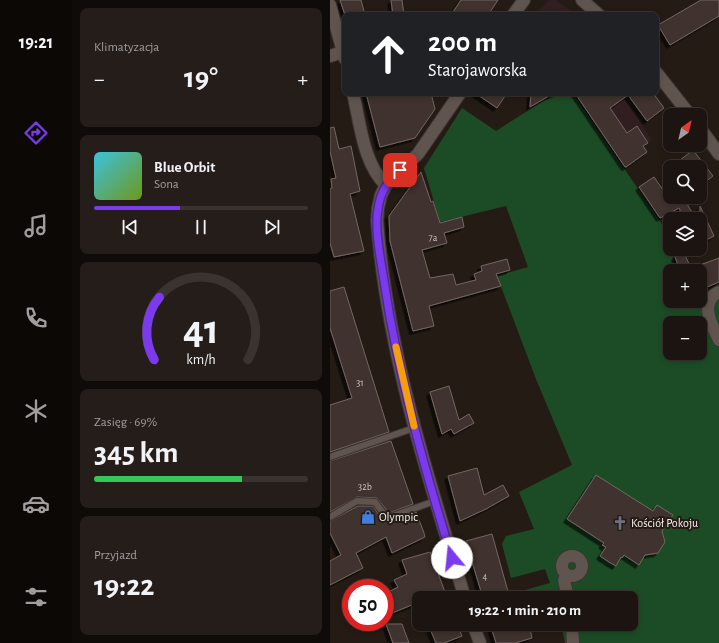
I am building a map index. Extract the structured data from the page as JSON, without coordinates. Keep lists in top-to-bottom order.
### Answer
{
  "places": {
    "shop": ["Olympic"],
    "church": ["Kościół Pokoju"]
  },
  "house_numbers": [
    "7a",
    "31",
    "32b",
    "4"
  ],
  "north": "top right",
  "page": {
    "tabs": "19:21",
    "tile": [
      "Klimatyzacja",
      ["Zasięg · 69%", "345 km"],
      ["Przyjazd", "19:22"]
    ],
    "turn": ["200 m", "Starojaworska"],
    "heat": ["−", "19°", "+"],
    "map_buttons": ["+", "−"],
    "song": ["Blue Orbit", "Sona"],
    "limit": "50",
    "trip": "19:22 · 1 min · 210 m",
    "gauge": ["41", "km/h"]
  }
}
